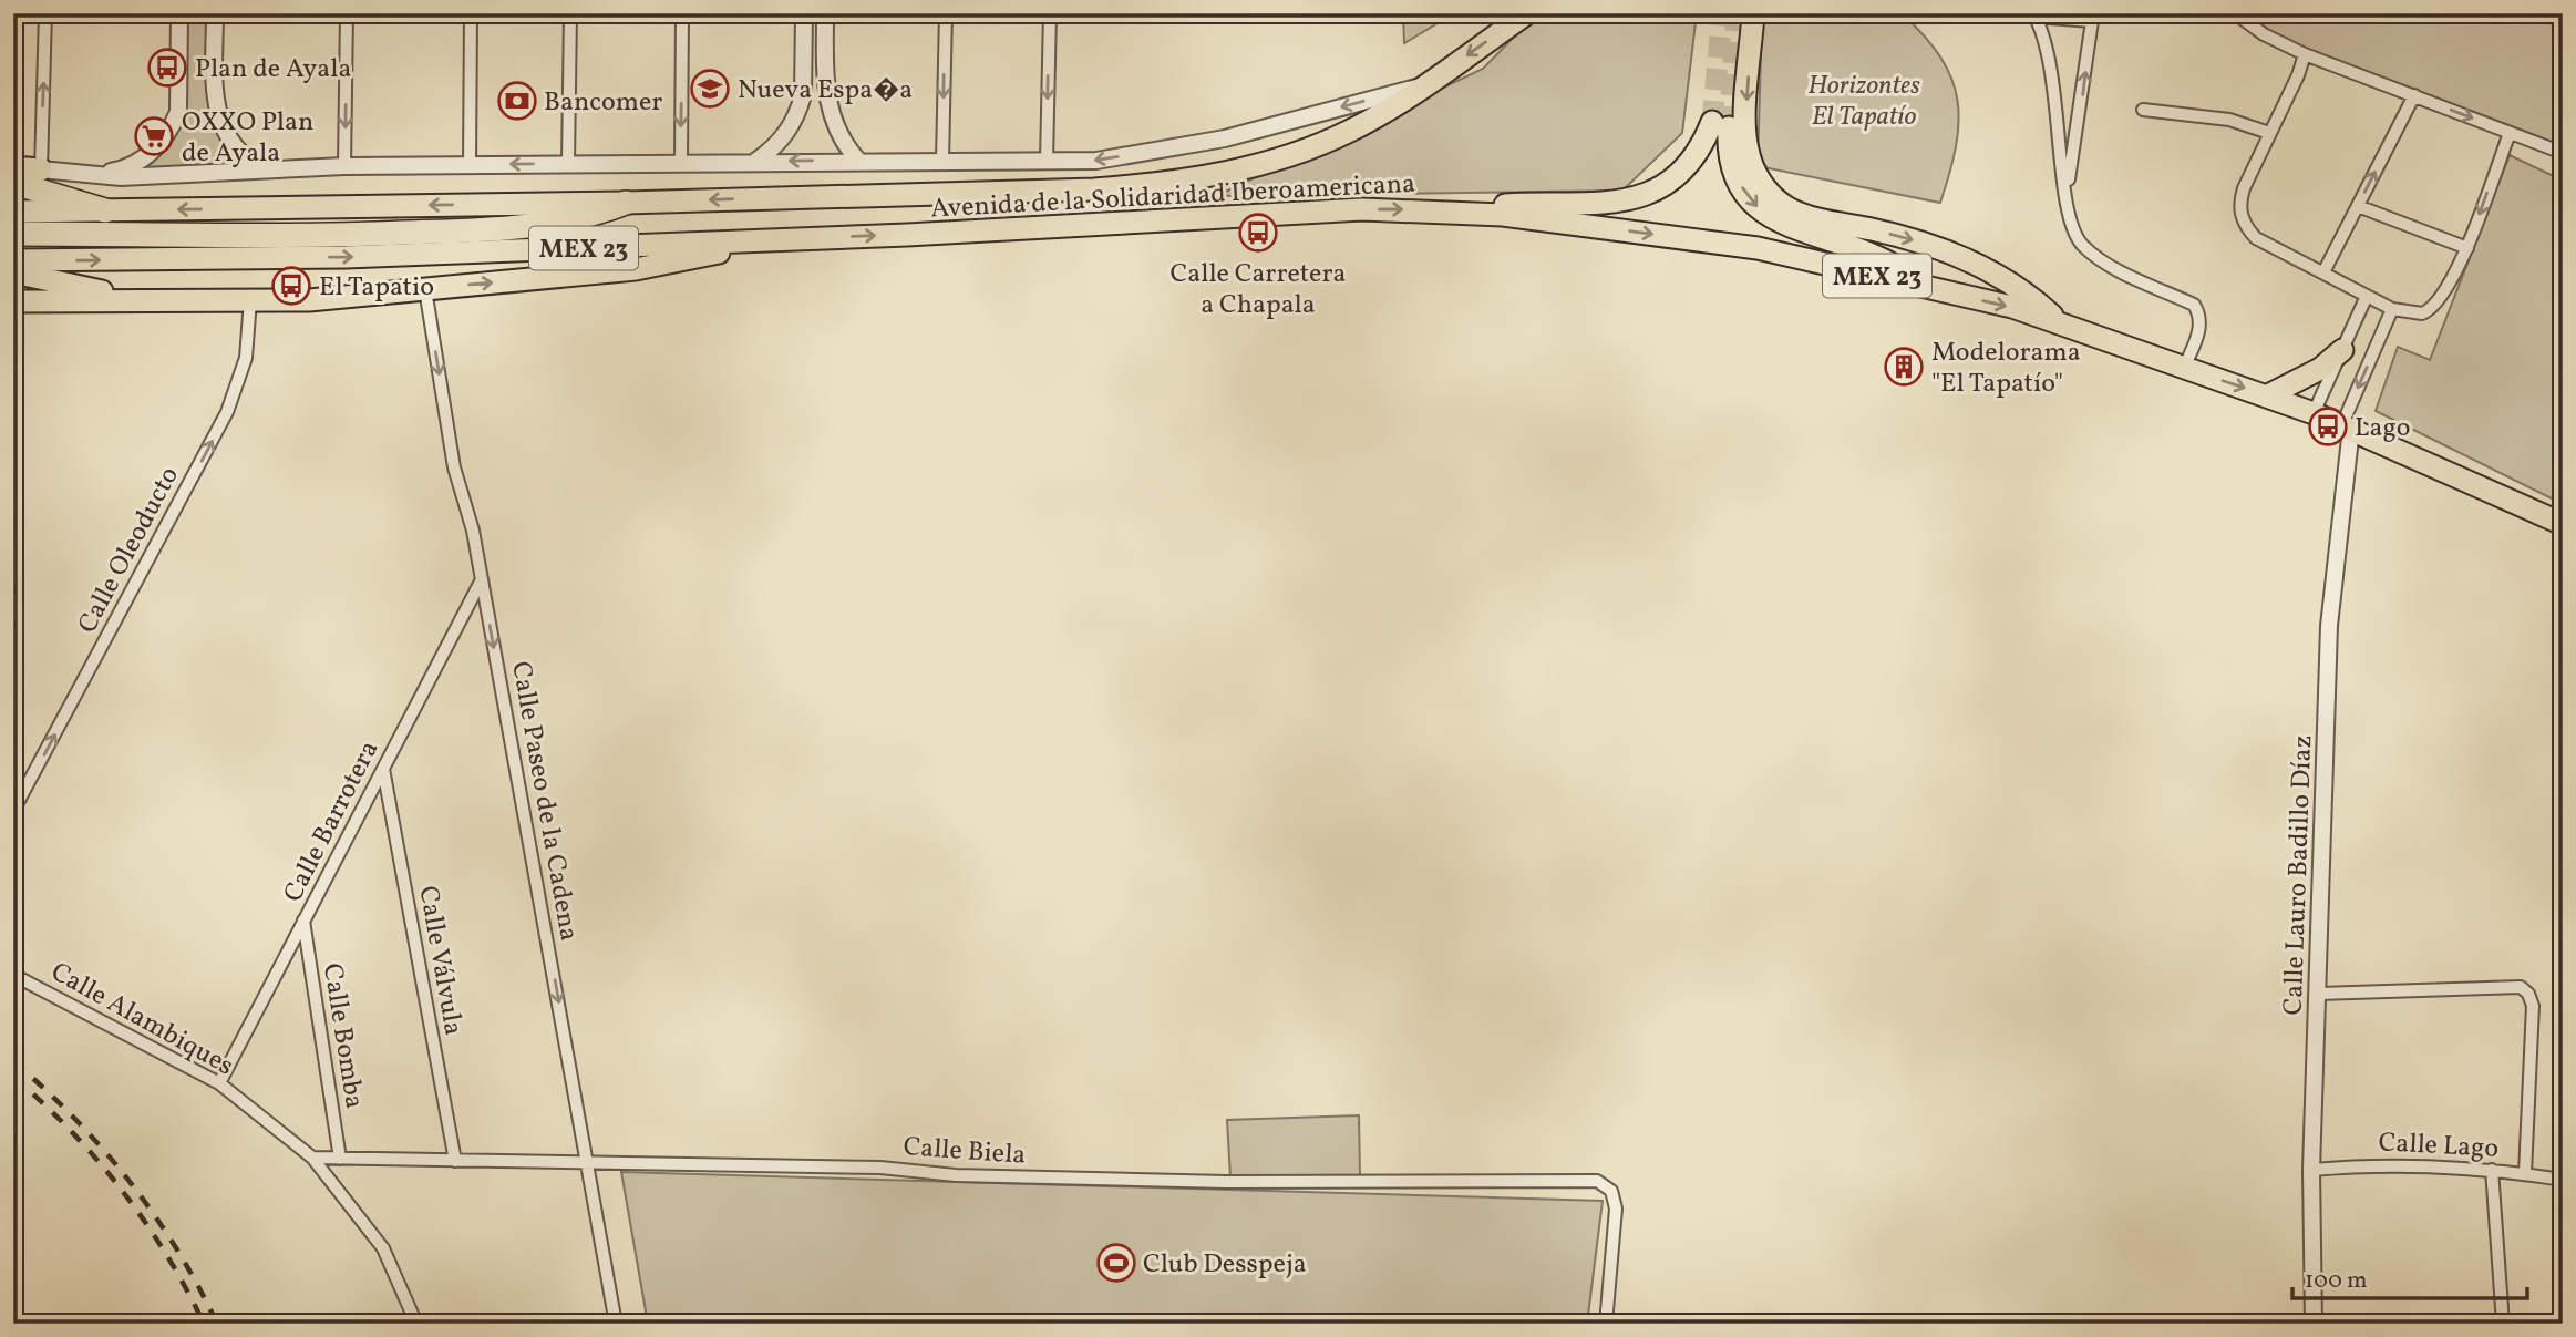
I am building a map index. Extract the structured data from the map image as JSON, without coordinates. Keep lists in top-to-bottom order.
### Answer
{
  "streets": {
    "highway": ["Avenida de la Solidaridad Iberoamericana", "MEX 23"],
    "street": [
      "Calle Oleoducto",
      "Calle Paseo de la Cadena",
      "Calle Barrotera",
      "Calle Lauro Badillo Díaz",
      "Calle Válvula",
      "Calle Alambiques",
      "Calle Bomba",
      "Calle Lago",
      "Calle Biela"
    ]
  },
  "crossings": [
    ["Avenida de la Solidaridad Iberoamericana", "Calle Lauro Badillo Díaz"],
    ["Calle Paseo de la Cadena", "Calle Barrotera"],
    ["Calle Paseo de la Cadena", "Calle Biela"],
    ["Calle Barrotera", "Calle Válvula"],
    ["Calle Barrotera", "Calle Alambiques"],
    ["Calle Barrotera", "Calle Bomba"],
    ["Calle Lauro Badillo Díaz", "Calle Lago"],
    ["Calle Válvula", "Calle Biela"],
    ["Calle Alambiques", "Calle Biela"],
    ["Calle Bomba", "Calle Biela"]
  ],
  "one_way": ["Calle Oleoducto", "Calle Paseo de la Cadena"],
  "parks": ["Horizontes El Tapatío"],
  "places": {
    "bus stop": [
      "Plan de Ayala",
      "Calle Carretera a Chapala",
      "El Tapatio",
      "Lago"
    ],
    "school or university": ["Nueva Espa�a"],
    "bank": ["Bancomer"],
    "supermarket": ["OXXO Plan de Ayala"],
    "building": ["Modelorama \"El Tapatío\""],
    "sports": ["Club Desspeja"]
  },
  "scale_bar": "100 m"
}
